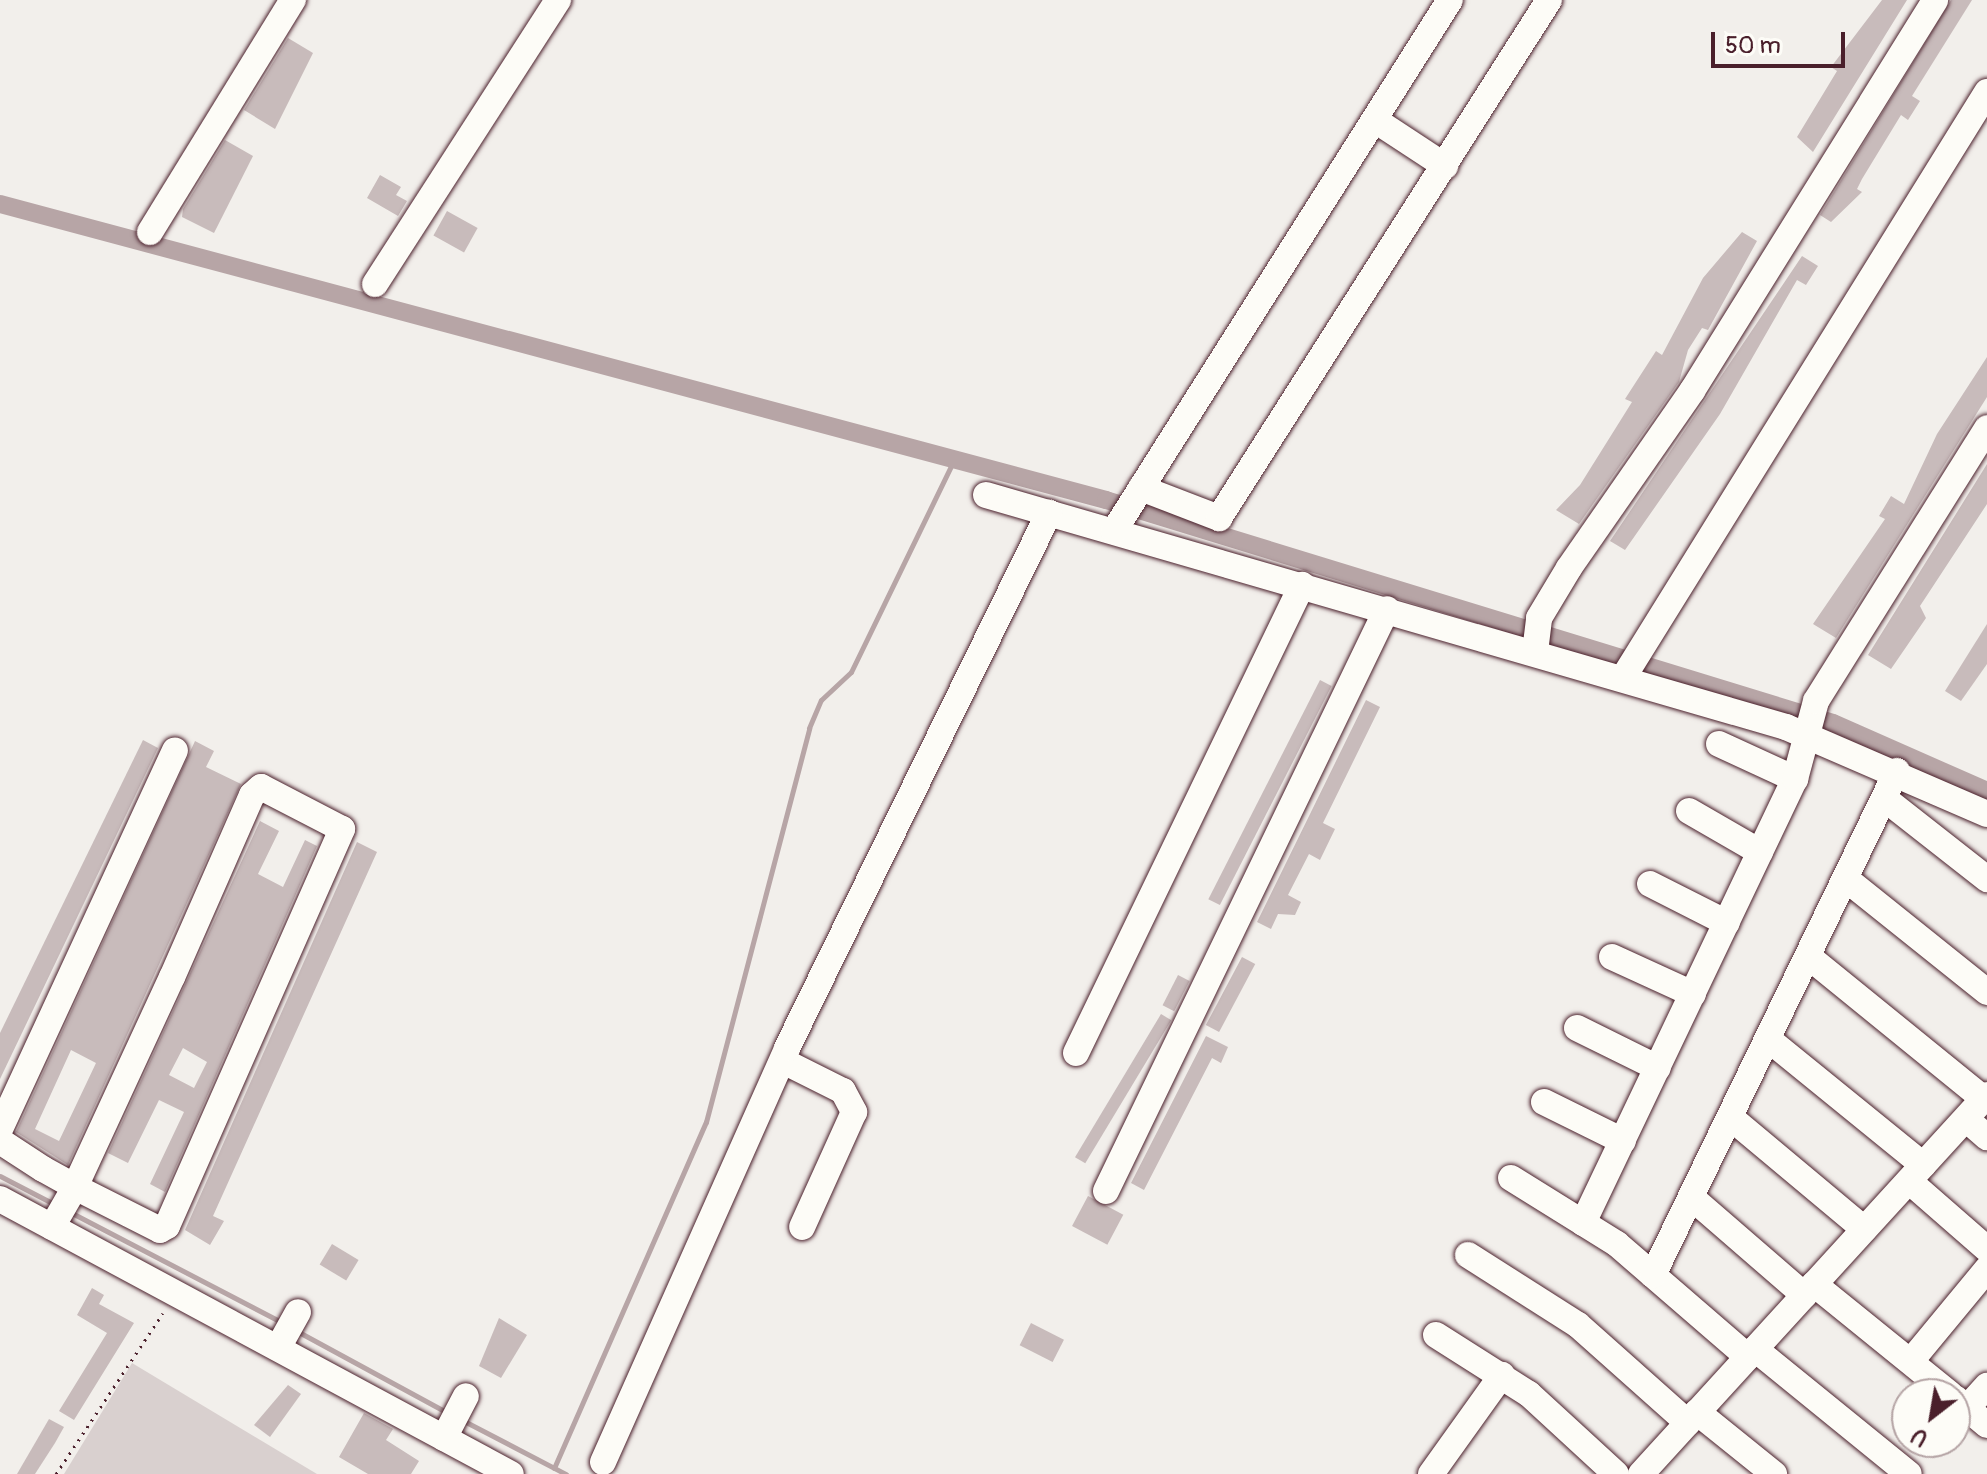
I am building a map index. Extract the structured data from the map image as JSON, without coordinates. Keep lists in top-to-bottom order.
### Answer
{
  "scale_bar": "50 m",
  "north": "bottom left"
}
